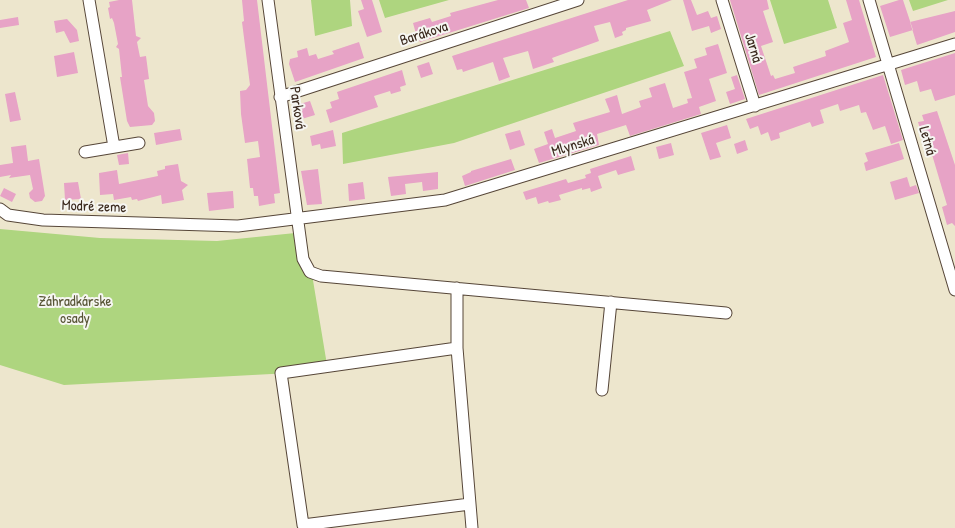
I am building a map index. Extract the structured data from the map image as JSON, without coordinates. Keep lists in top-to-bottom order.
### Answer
{
  "streets": {
    "street": [
      "Barákova",
      "Jarná",
      "Parková",
      "Letná",
      "Mlynská",
      "Modré zeme"
    ]
  },
  "crossings": [
    ["Barákova", "Parková"],
    ["Jarná", "Mlynská"],
    ["Parková", "Mlynská"],
    ["Letná", "Mlynská"],
    ["Mlynská", "Modré zeme"]
  ],
  "parks": ["Záhradkárske osady"]
}
